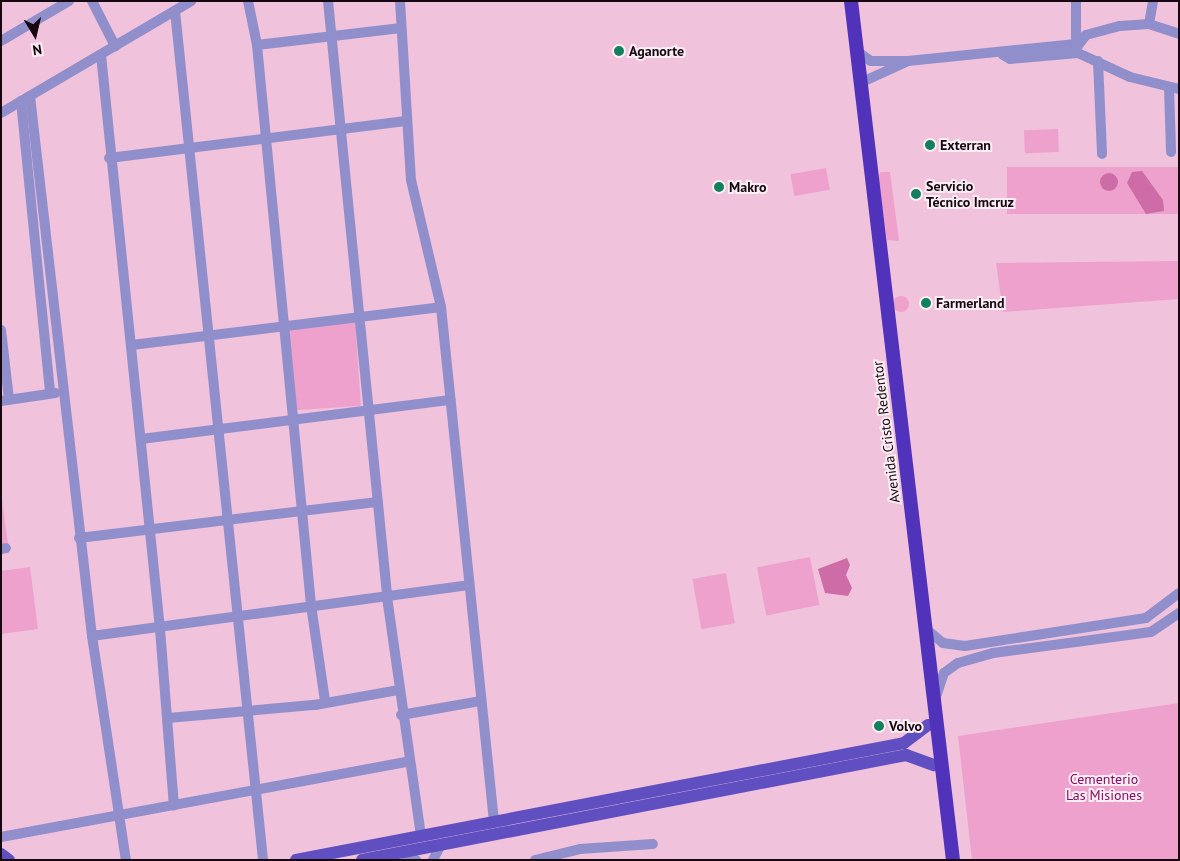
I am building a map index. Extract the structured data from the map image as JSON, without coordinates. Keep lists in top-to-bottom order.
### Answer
{
  "streets": {
    "highway": ["Avenida Cristo Redentor"]
  },
  "parks": ["Cementerio Las Misiones"],
  "places": [
    "Aganorte",
    "Exterran",
    "Makro",
    "Servicio Técnico Imcruz",
    "Farmerland",
    "Volvo"
  ],
  "north": "bottom"
}
